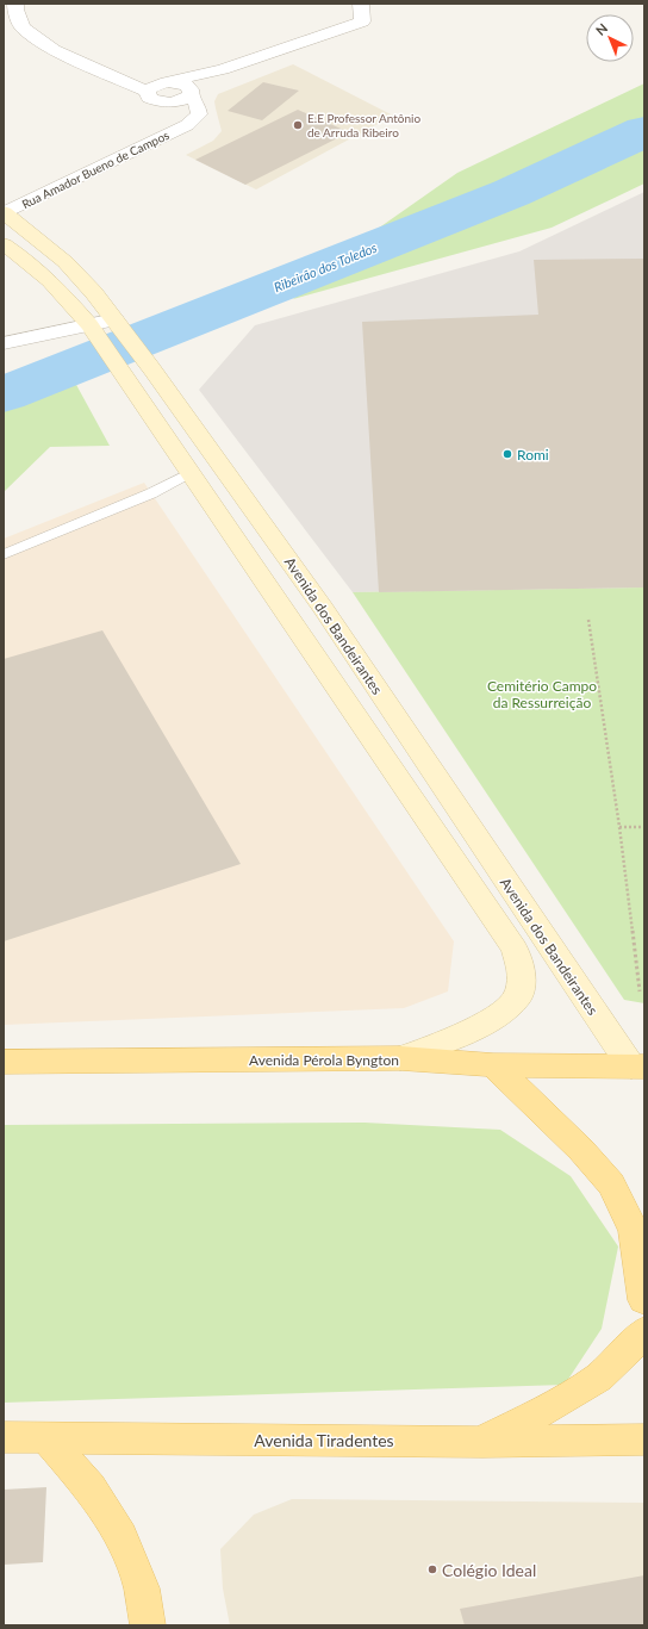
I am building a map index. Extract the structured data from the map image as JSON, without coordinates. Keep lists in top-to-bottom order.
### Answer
{
  "streets": {
    "main road": ["Avenida dos Bandeirantes", "Avenida Pérola Byngton", "Avenida Tiradentes"],
    "street": ["Rua Amador Bueno de Campos"]
  },
  "crossings": [
    ["Rua Amador Bueno de Campos", "Avenida dos Bandeirantes"],
    ["Avenida dos Bandeirantes", "Avenida Pérola Byngton"]
  ],
  "water": ["Ribeirão dos Toledos"],
  "parks": ["Cemitério Campo da Ressurreição"],
  "places": ["E.E Professor Antônio de Arruda Ribeiro", "Romi", "Colégio Ideal"],
  "north": "top left"
}
